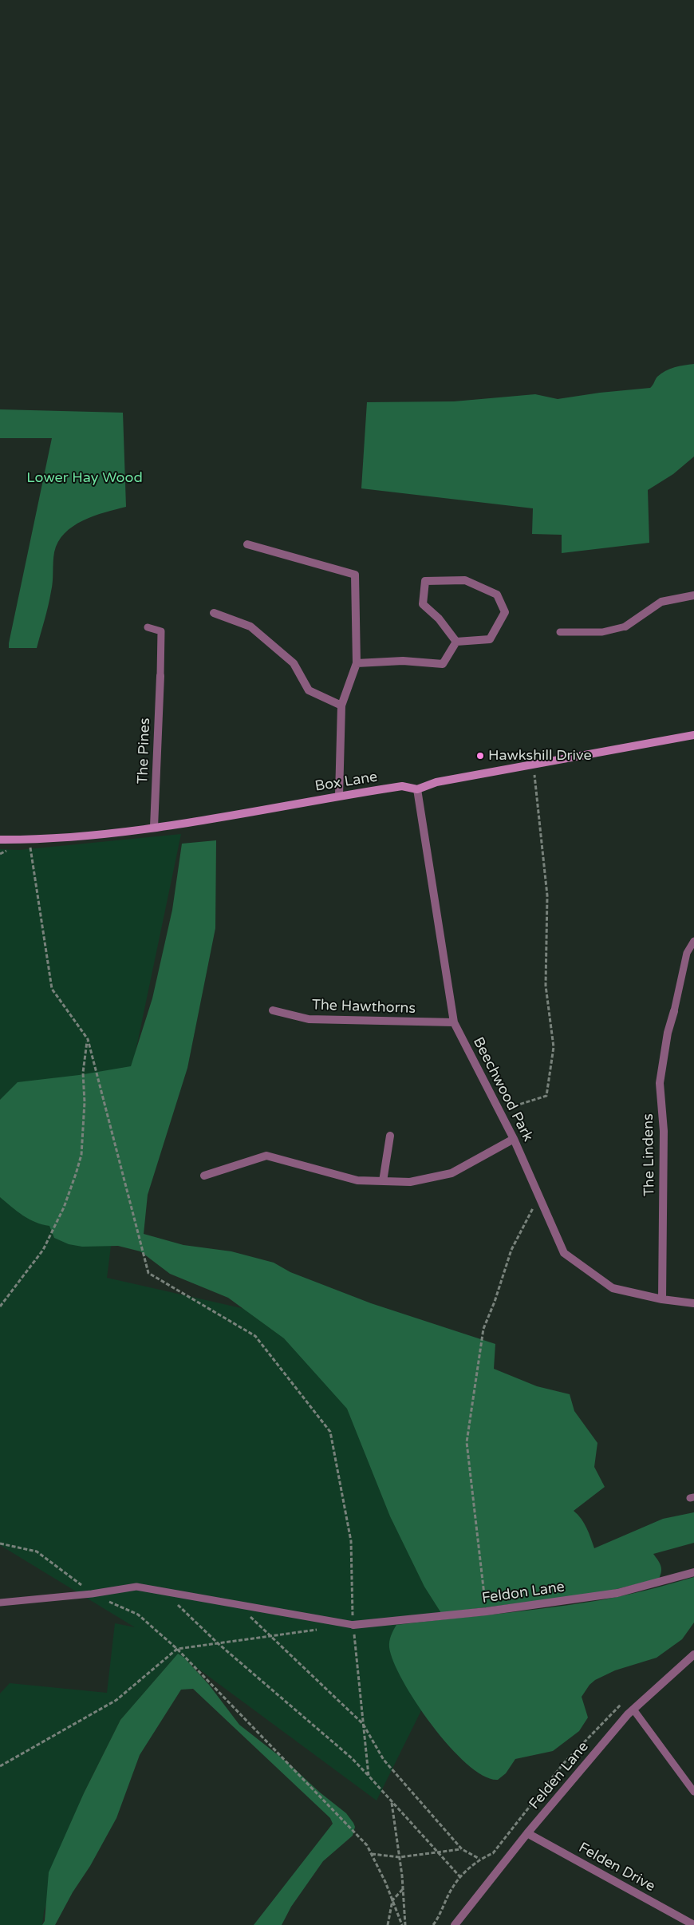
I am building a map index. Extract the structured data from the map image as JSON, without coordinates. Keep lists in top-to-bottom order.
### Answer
{
  "streets": {
    "main road": ["Box Lane"],
    "street": [
      "The Pines",
      "The Hawthorns",
      "Beechwood Park",
      "The Lindens",
      "Feldon Lane",
      "Felden Lane",
      "Felden Drive"
    ]
  },
  "crossings": [
    ["The Pines", "Box Lane"],
    ["Box Lane", "Beechwood Park"],
    ["The Hawthorns", "Beechwood Park"],
    ["Beechwood Park", "The Lindens"],
    ["Felden Lane", "Felden Drive"]
  ],
  "parks": ["Lower Hay Wood"],
  "places": ["Hawkshill Drive"]
}
